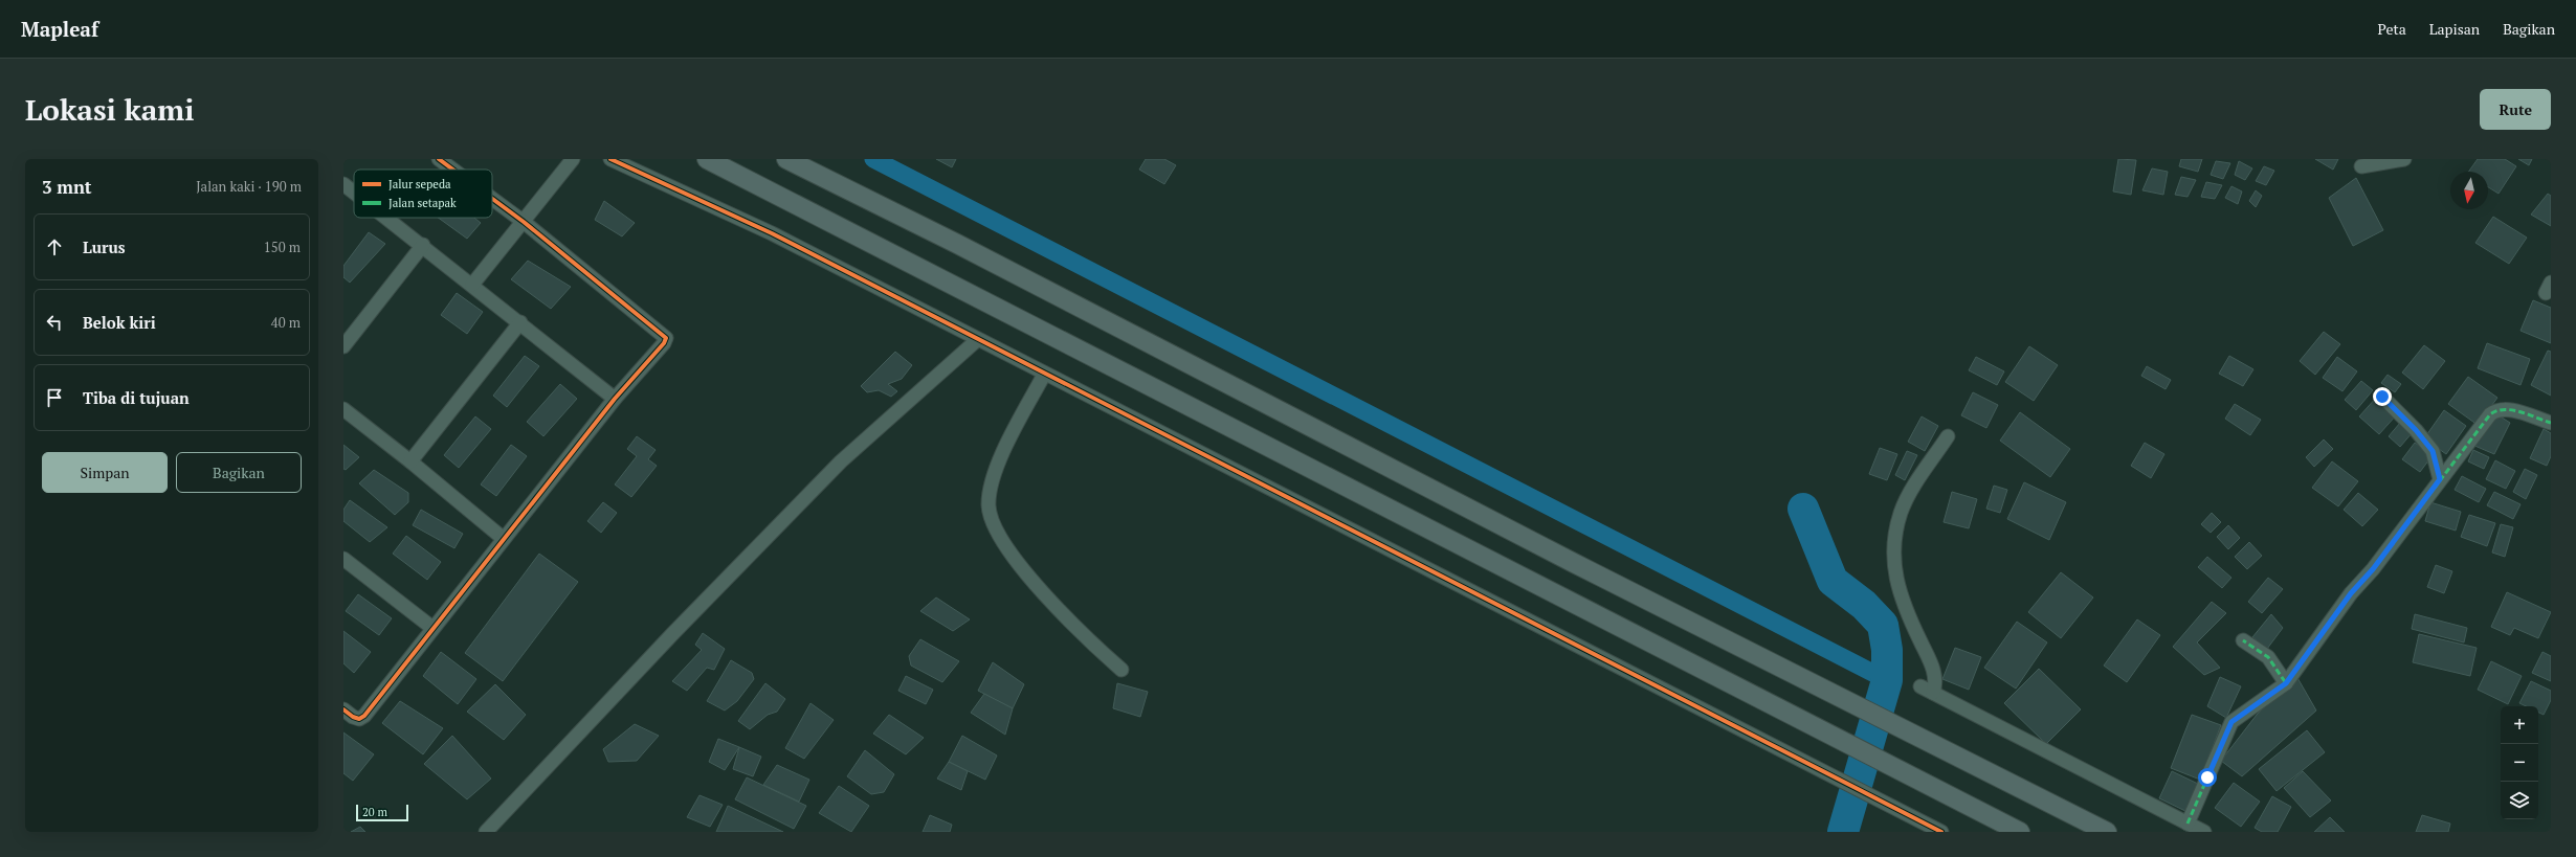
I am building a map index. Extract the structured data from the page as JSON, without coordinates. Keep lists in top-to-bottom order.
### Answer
{
  "legend": ["Jalur sepeda", "Jalan setapak"],
  "scale_bar": "20 m",
  "north": "bottom",
  "page": {
    "header": "Mapleaf",
    "nav": ["Peta", "Lapisan", "Bagikan"],
    "buttons": [
      "Rute",
      ["Simpan", "Bagikan"]
    ],
    "title": "Lokasi kami",
    "heading": ["3 mnt", "Jalan kaki · 190 m"],
    "list": [
      ["Lurus", "150 m"],
      ["Belok kiri", "40 m"],
      "Tiba di tujuan"
    ],
    "map_buttons": ["+", "−"],
    "scale": "20 m"
  }
}
